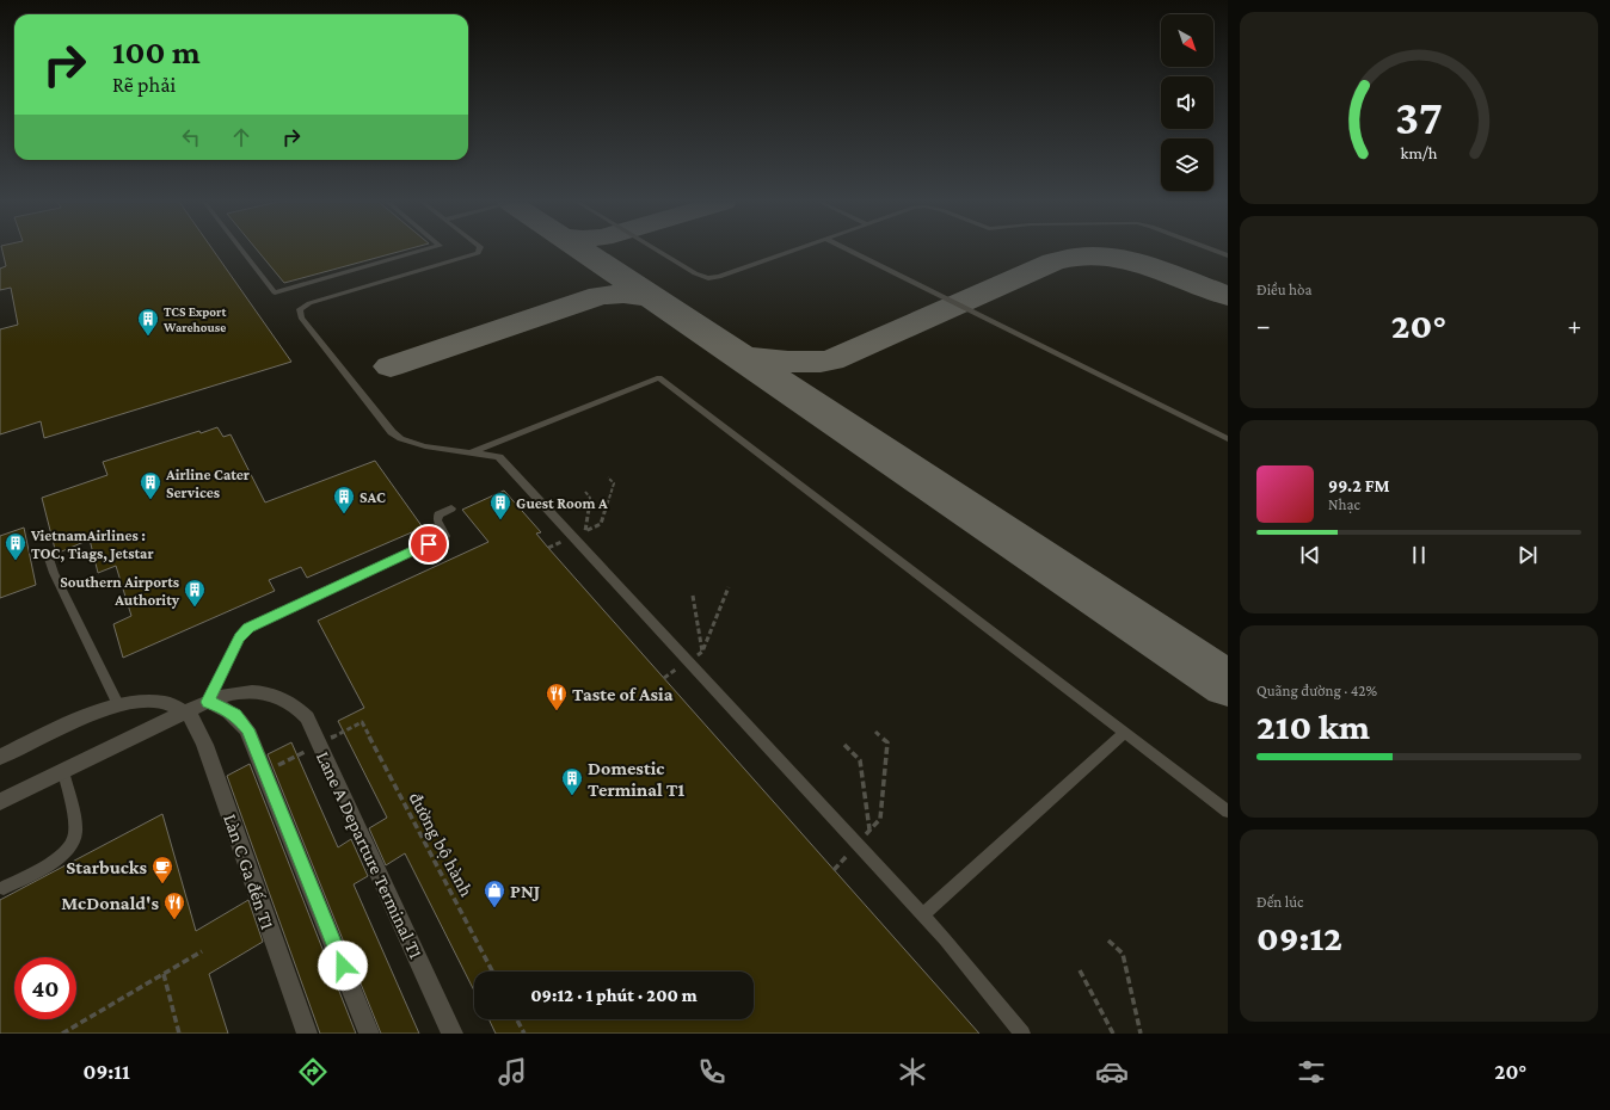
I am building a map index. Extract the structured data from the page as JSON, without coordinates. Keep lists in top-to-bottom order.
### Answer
{
  "streets": {
    "street": ["Lane A Departure Terminal T1", "Làn C Ga đến T1"],
    "path": ["đường bộ hành"]
  },
  "crossings": [
    ["Lane A Departure Terminal T1", "Làn C Ga đến T1"]
  ],
  "places": {
    "building": [
      "TCS Export Warehouse",
      "Airline Cater Services",
      "SAC",
      "Guest Room A",
      "VietnamAirlines : TOC, Tiags, Jetstar",
      "Southern Airports Authority",
      "Domestic Terminal T1"
    ],
    "restaurant": ["Taste of Asia", "McDonald's"],
    "cafe": ["Starbucks"],
    "shop": ["PNJ"]
  },
  "north": "bottom right",
  "page": {
    "turn": ["100 m", "Rẽ phải"],
    "tile": [
      "Điều hòa",
      ["Quãng đường · 42%", "210 km"],
      ["Đến lúc", "09:12"]
    ],
    "heat": ["−", "20°", "+"],
    "song": ["99.2 FM", "Nhạc"],
    "limit": "40",
    "trip": "09:12 · 1 phút · 200 m",
    "tabs": ["09:11", "20°"],
    "gauge": ["37", "km/h"]
  }
}
